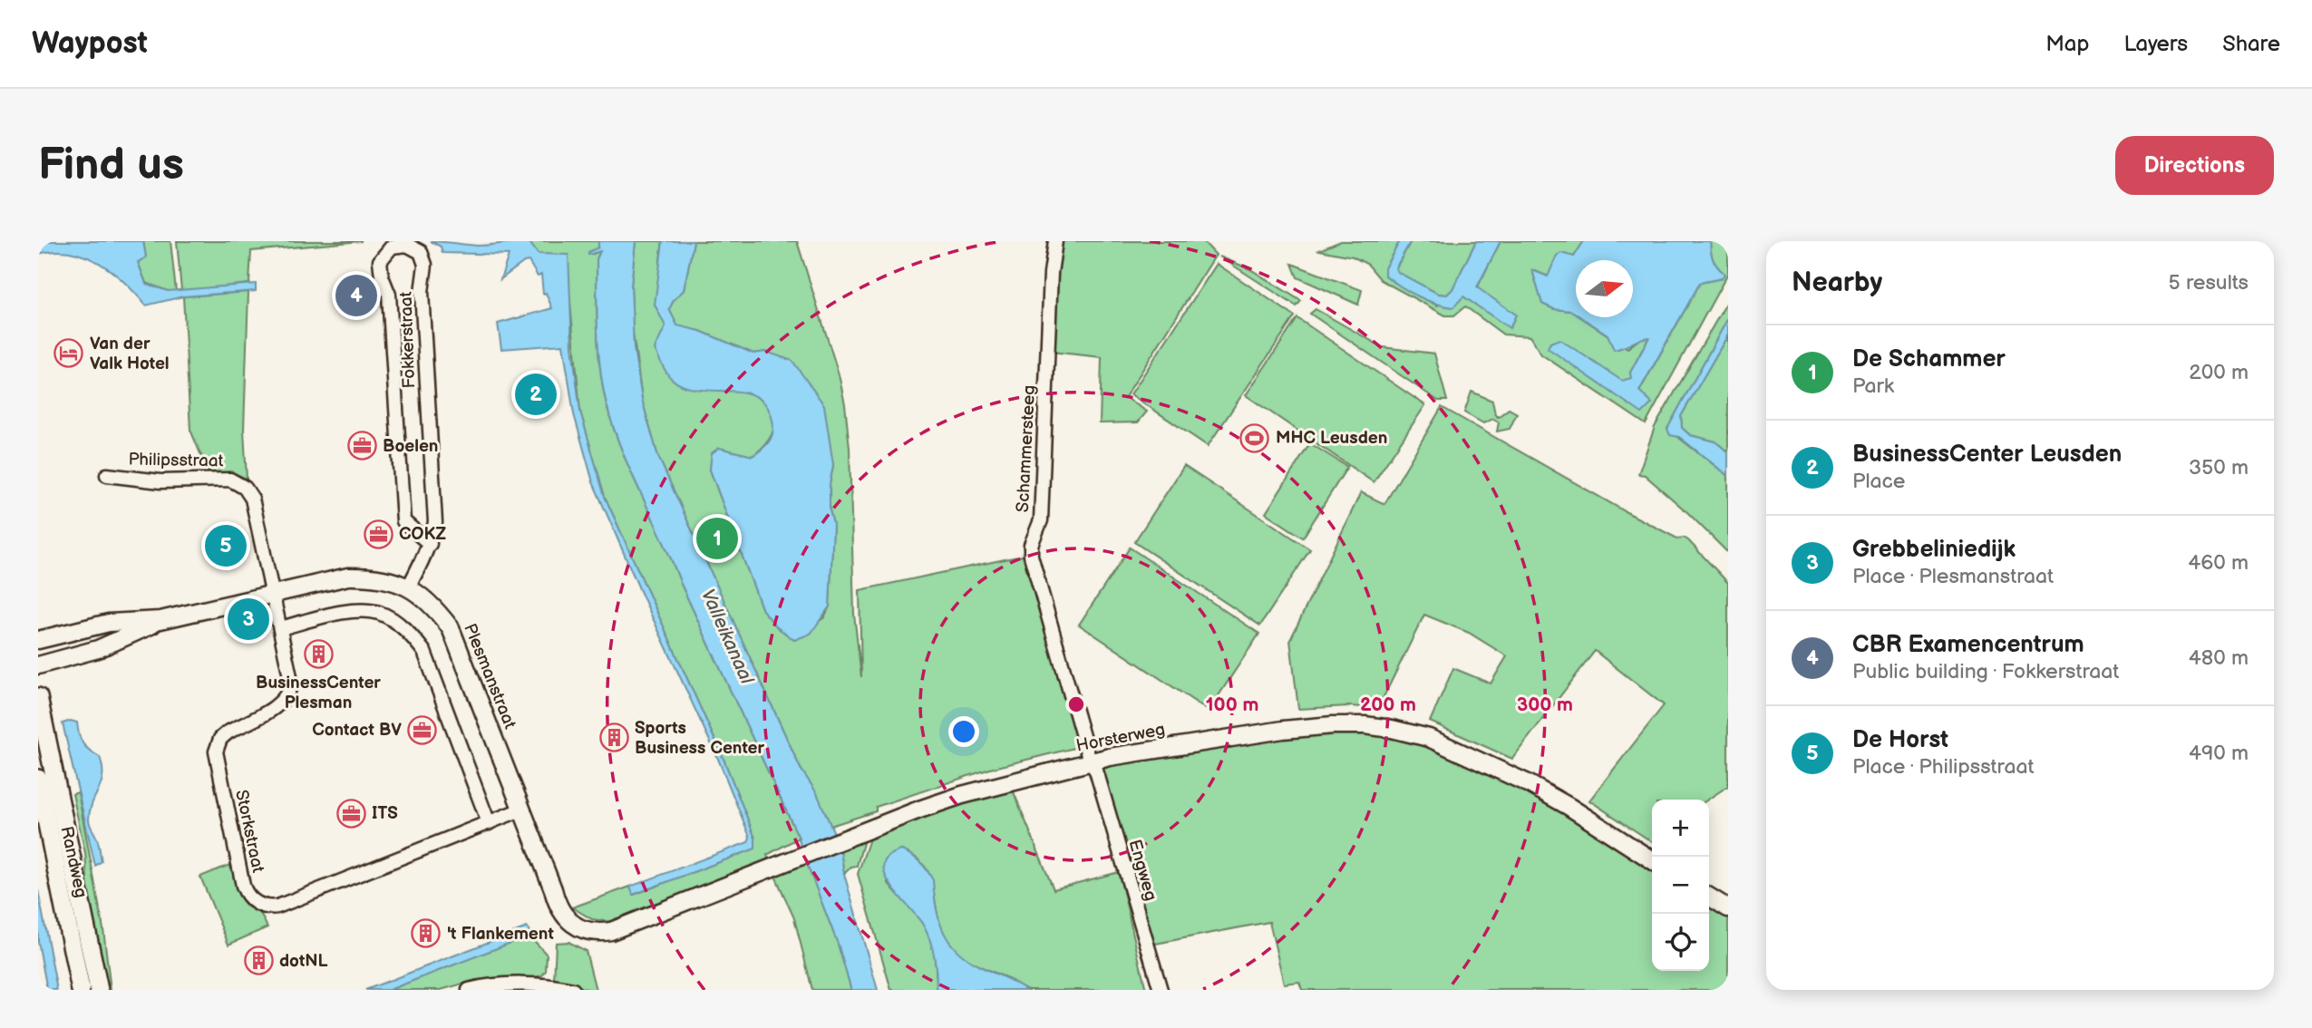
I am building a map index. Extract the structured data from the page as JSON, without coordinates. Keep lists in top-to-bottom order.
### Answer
{
  "streets": {
    "main road": ["Randweg"],
    "street": [
      "Fokkerstraat",
      "Schammersteeg",
      "Philipsstraat",
      "Plesmanstraat",
      "Horsterweg",
      "Storkstraat",
      "Engweg"
    ]
  },
  "crossings": [
    ["Fokkerstraat", "Plesmanstraat"],
    ["Schammersteeg", "Horsterweg"],
    ["Schammersteeg", "Engweg"],
    ["Philipsstraat", "Plesmanstraat"],
    ["Philipsstraat", "Storkstraat"],
    ["Plesmanstraat", "Horsterweg"],
    ["Plesmanstraat", "Storkstraat"],
    ["Horsterweg", "Engweg"]
  ],
  "water": ["Valleikanaal"],
  "places": {
    "hotel": ["Van der Valk Hotel"],
    "sports": ["MHC Leusden"],
    "office": [
      "Boelen",
      "COKZ",
      "Contact BV",
      "ITS"
    ],
    "building": [
      "BusinessCenter Plesman",
      "Sports Business Center",
      "'t Flankement",
      "dotNL"
    ]
  },
  "north": "right",
  "page": {
    "header": "Waypost",
    "nav": ["Map", "Layers", "Share"],
    "buttons": "Directions",
    "title": "Find us",
    "heading": ["Nearby", "5 results"],
    "pins": [
      "4",
      "2",
      "1",
      "5",
      "3"
    ],
    "list": [
      {
        "mark": "1",
        "name": "De Schammer",
        "note": "Park",
        "value": "200 m"
      },
      {
        "mark": "2",
        "name": "BusinessCenter Leusden",
        "note": "Place",
        "value": "350 m"
      },
      {
        "mark": "3",
        "name": "Grebbeliniedijk",
        "note": "Place · Plesmanstraat",
        "value": "460 m"
      },
      {
        "mark": "4",
        "name": "CBR Examencentrum",
        "note": "Public building · Fokkerstraat",
        "value": "480 m"
      },
      {
        "mark": "5",
        "name": "De Horst",
        "note": "Place · Philipsstraat",
        "value": "490 m"
      }
    ],
    "map_buttons": ["+", "−"]
  },
  "rings": ["100 m", "200 m", "300 m"]
}
